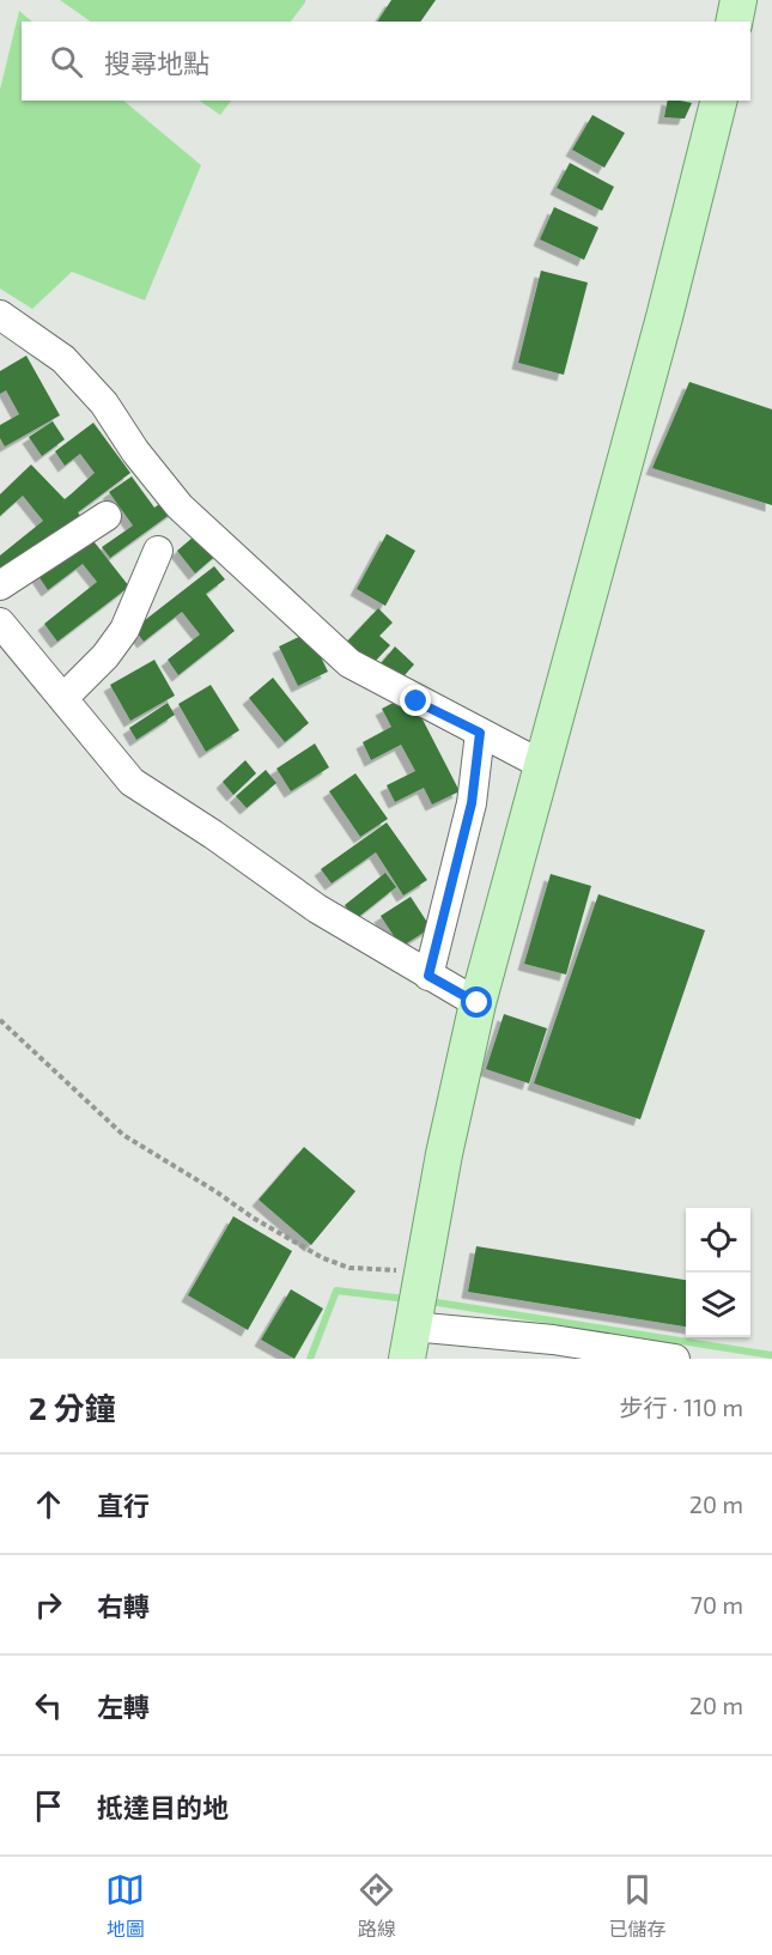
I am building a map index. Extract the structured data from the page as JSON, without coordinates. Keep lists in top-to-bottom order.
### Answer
{
  "page": {
    "search": "搜尋地點",
    "heading": ["2 分鐘", "步行 · 110 m"],
    "list": [
      ["直行", "20 m"],
      ["右轉", "70 m"],
      ["左轉", "20 m"],
      "抵達目的地"
    ],
    "nav": ["地圖", "路線", "已儲存"]
  }
}
